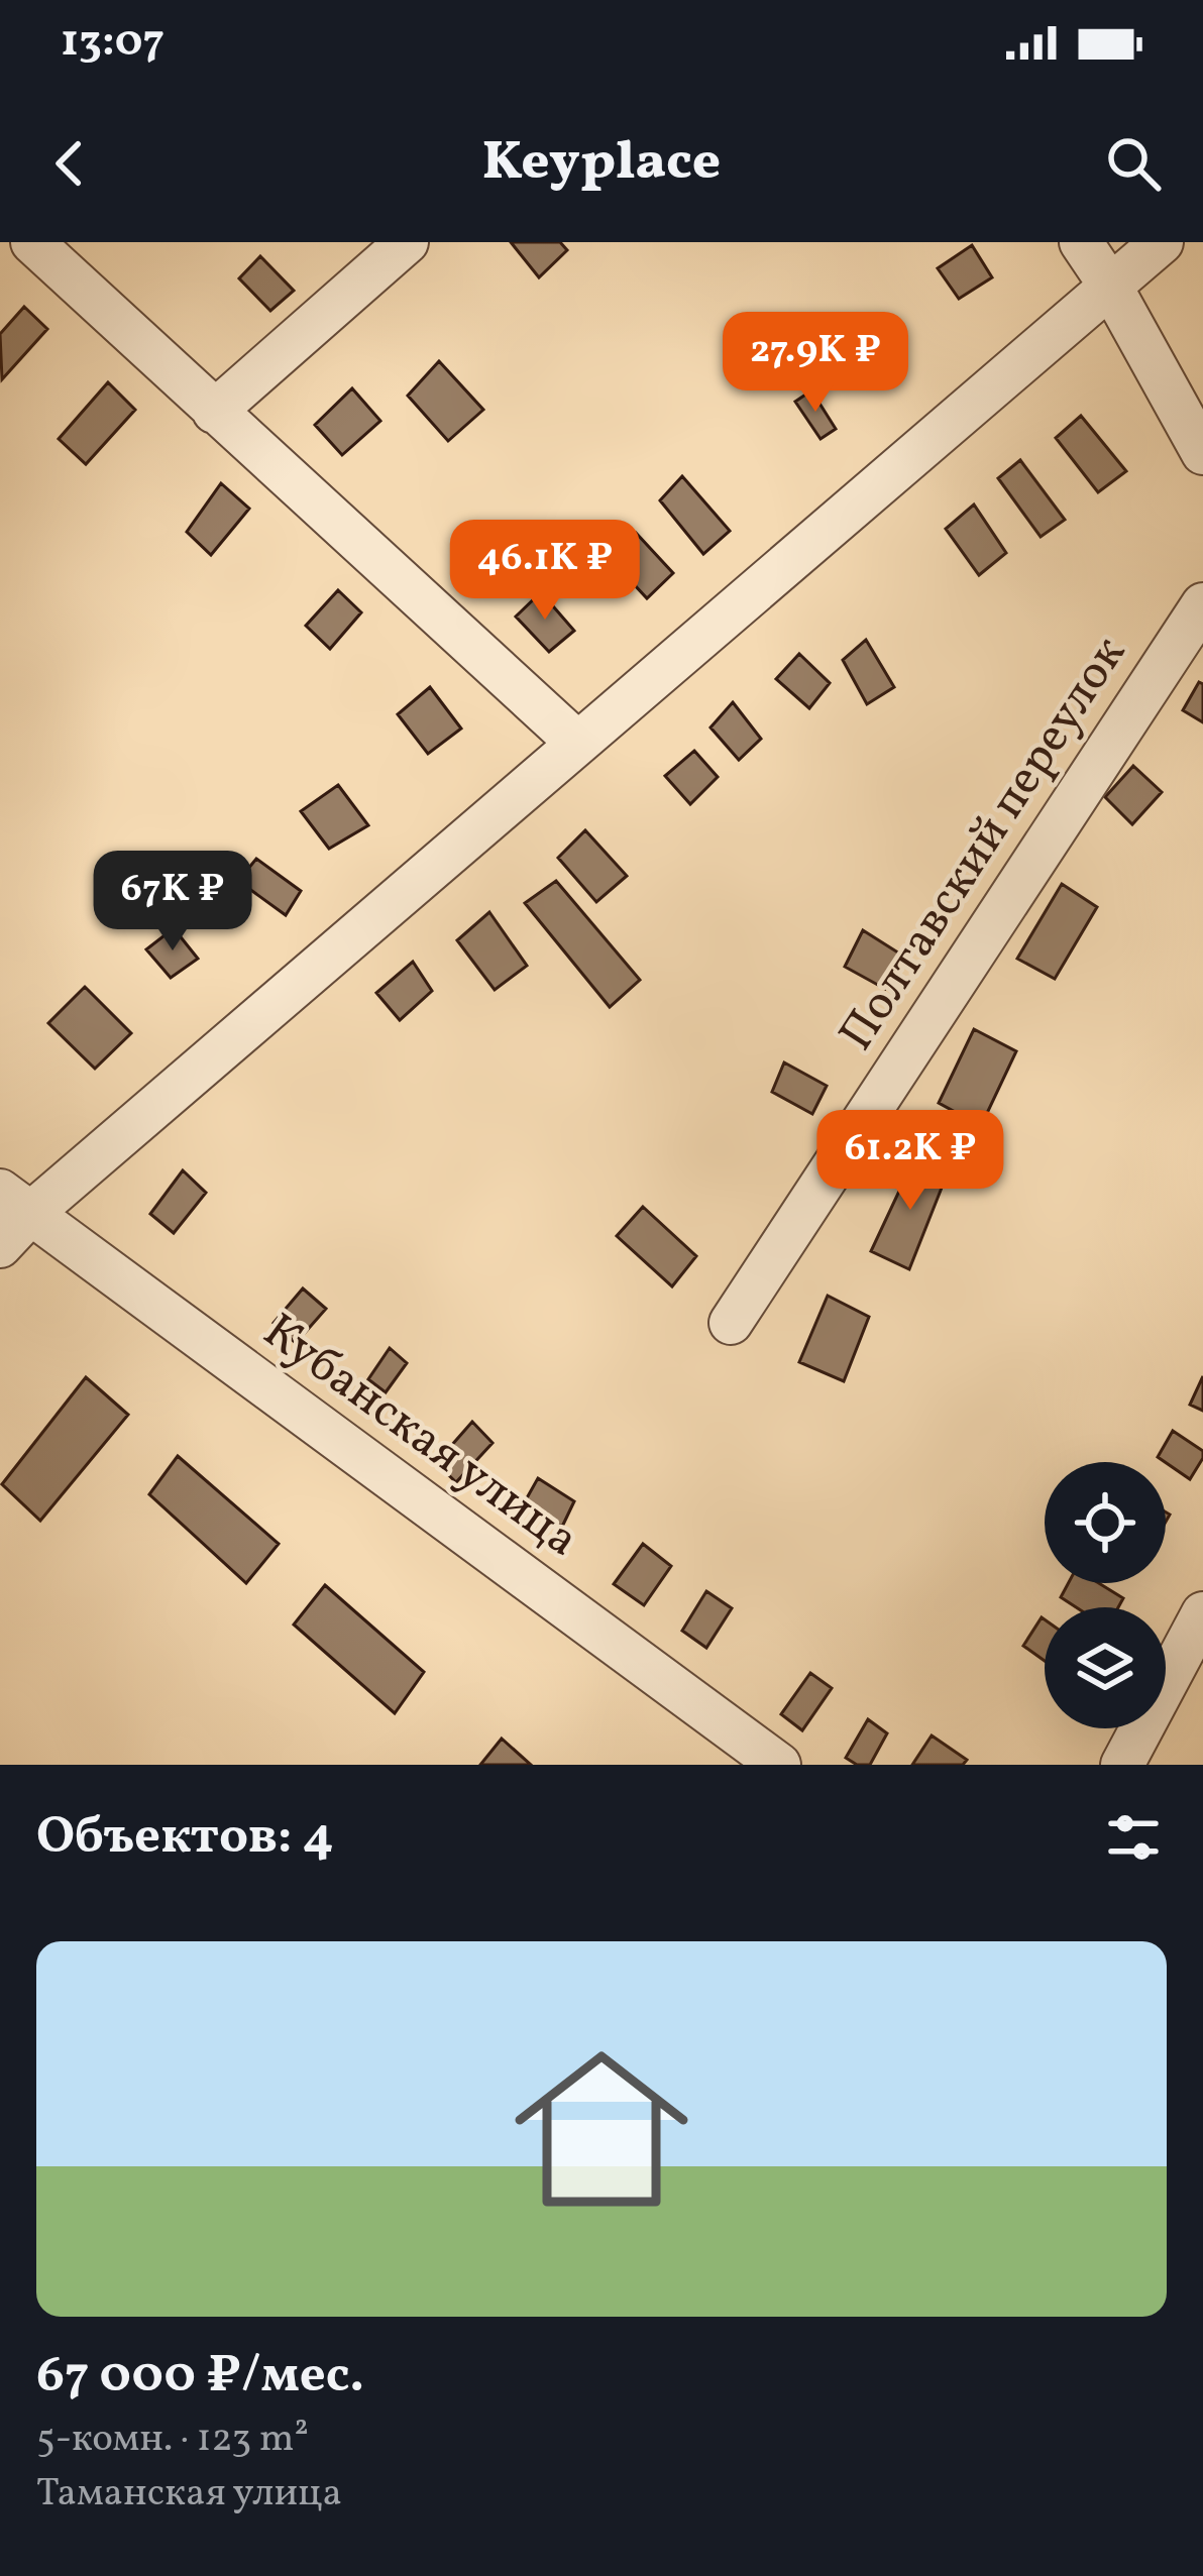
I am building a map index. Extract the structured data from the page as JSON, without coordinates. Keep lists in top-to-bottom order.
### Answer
{
  "streets": {
    "street": ["Полтавский переулок", "Кубанская улица"]
  },
  "page": {
    "status": "13:07",
    "header": "Keyplace",
    "price": [
      "27.9K ₽",
      "46.1K ₽",
      "67K ₽",
      "61.2K ₽"
    ],
    "heading": "Объектов: 4",
    "list": [
      {
        "name": "67 000 ₽/мес.",
        "note": "5-комн. · 123 m² · Таманская улица"
      }
    ]
  }
}
